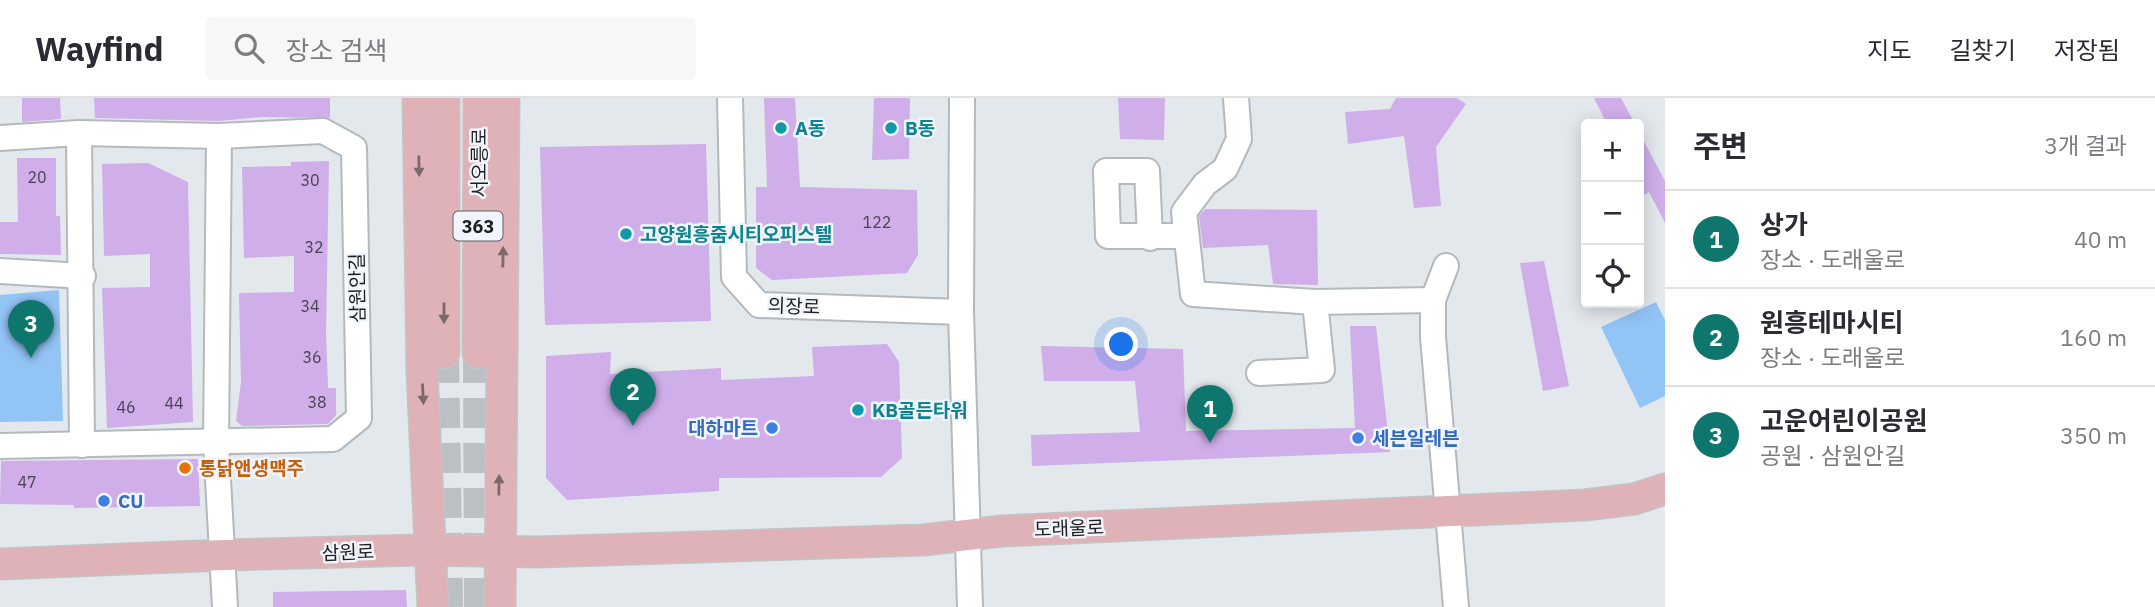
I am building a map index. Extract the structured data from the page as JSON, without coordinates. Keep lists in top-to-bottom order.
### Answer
{
  "streets": {
    "main road": [
      "서오릉로",
      "363",
      "도래울로",
      "삼원로"
    ],
    "street": ["삼원안길", "의장로"]
  },
  "crossings": [
    ["도래울로", "삼원로"]
  ],
  "places": [
    "A동",
    "B동",
    "고양원흥줌시티오피스텔",
    "KB골든타워",
    "대하마트",
    "세븐일레븐",
    "통닭앤생맥주",
    "CU"
  ],
  "house_numbers": [
    "20",
    "30",
    "122",
    "32",
    "34",
    "36",
    "38",
    "44",
    "46",
    "47"
  ],
  "page": {
    "header": "Wayfind",
    "search": "장소 검색",
    "nav": ["지도", "길찾기", "저장됨"],
    "heading": ["주변", "3개 결과"],
    "map_buttons": ["+", "−"],
    "list": [
      {
        "mark": "1",
        "name": "상가",
        "note": "장소 · 도래울로",
        "value": "40 m"
      },
      {
        "mark": "2",
        "name": "원흥테마시티",
        "note": "장소 · 도래울로",
        "value": "160 m"
      },
      {
        "mark": "3",
        "name": "고운어린이공원",
        "note": "공원 · 삼원안길",
        "value": "350 m"
      }
    ],
    "pins": ["3", "2", "1"]
  }
}
